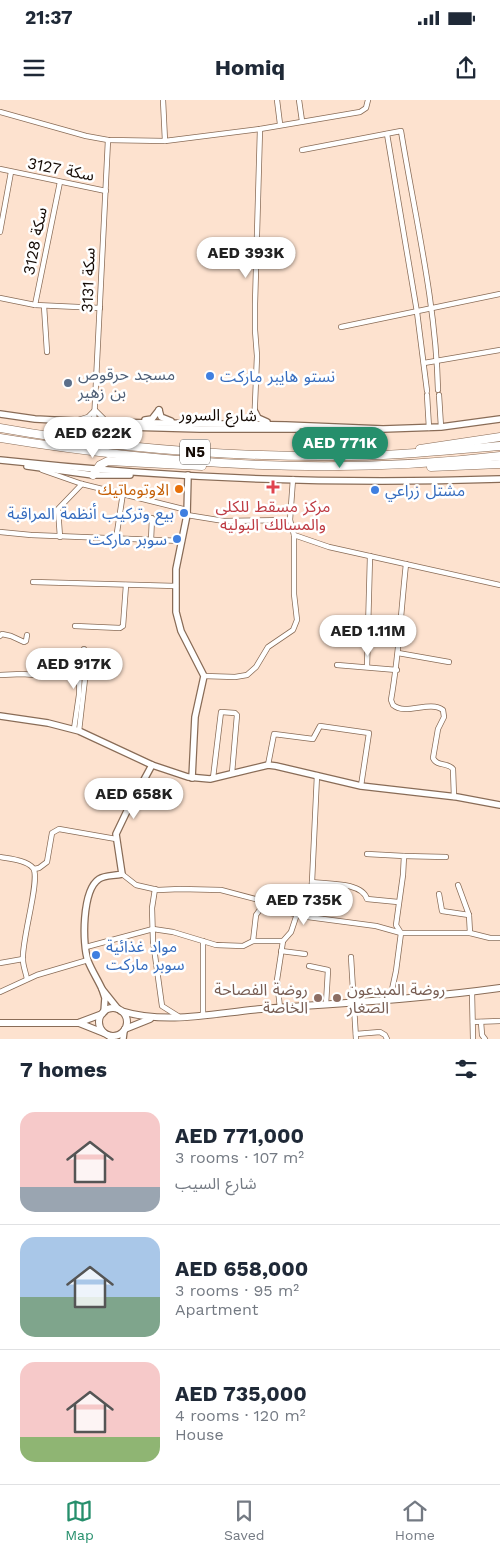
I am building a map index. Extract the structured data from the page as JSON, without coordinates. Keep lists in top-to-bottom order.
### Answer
{
  "streets": {
    "highway": ["N5"],
    "street": [
      "سكة 3127",
      "سكة 3128",
      "سكة 3131",
      "شارع السرور"
    ]
  },
  "crossings": [
    ["سكة 3127", "سكة 3128"],
    ["سكة 3127", "سكة 3131"],
    ["سكة 3131", "شارع السرور"]
  ],
  "places": {
    "other": [
      "نستو هايبر ماركت",
      "مسجد حرقوص بن زهير",
      "الاوتوماتيك",
      "مشتل زراعي",
      "بيع وتركيب أنظمة المراقبة",
      "سوبر ماركت",
      "مواد غذائية سوبر ماركت",
      "روضة الفصاحة الخاصة",
      "روضة المبدعون الصغار"
    ],
    "health": ["مركز مسقط للكلى والمسالك البوليه"]
  },
  "page": {
    "status": "21:37",
    "header": "Homiq",
    "price": [
      "AED 393K",
      "AED 622K",
      "AED 771K",
      "AED 1.11M",
      "AED 917K",
      "AED 658K",
      "AED 735K"
    ],
    "heading": "7 homes",
    "list": [
      {
        "name": "AED 771,000",
        "note": "3 rooms · 107 m² · شارع السيب"
      },
      {
        "name": "AED 658,000",
        "note": "3 rooms · 95 m² · Apartment"
      },
      {
        "name": "AED 735,000",
        "note": "4 rooms · 120 m² · House"
      }
    ],
    "tabs": ["Map", "Saved", "Home"]
  }
}
